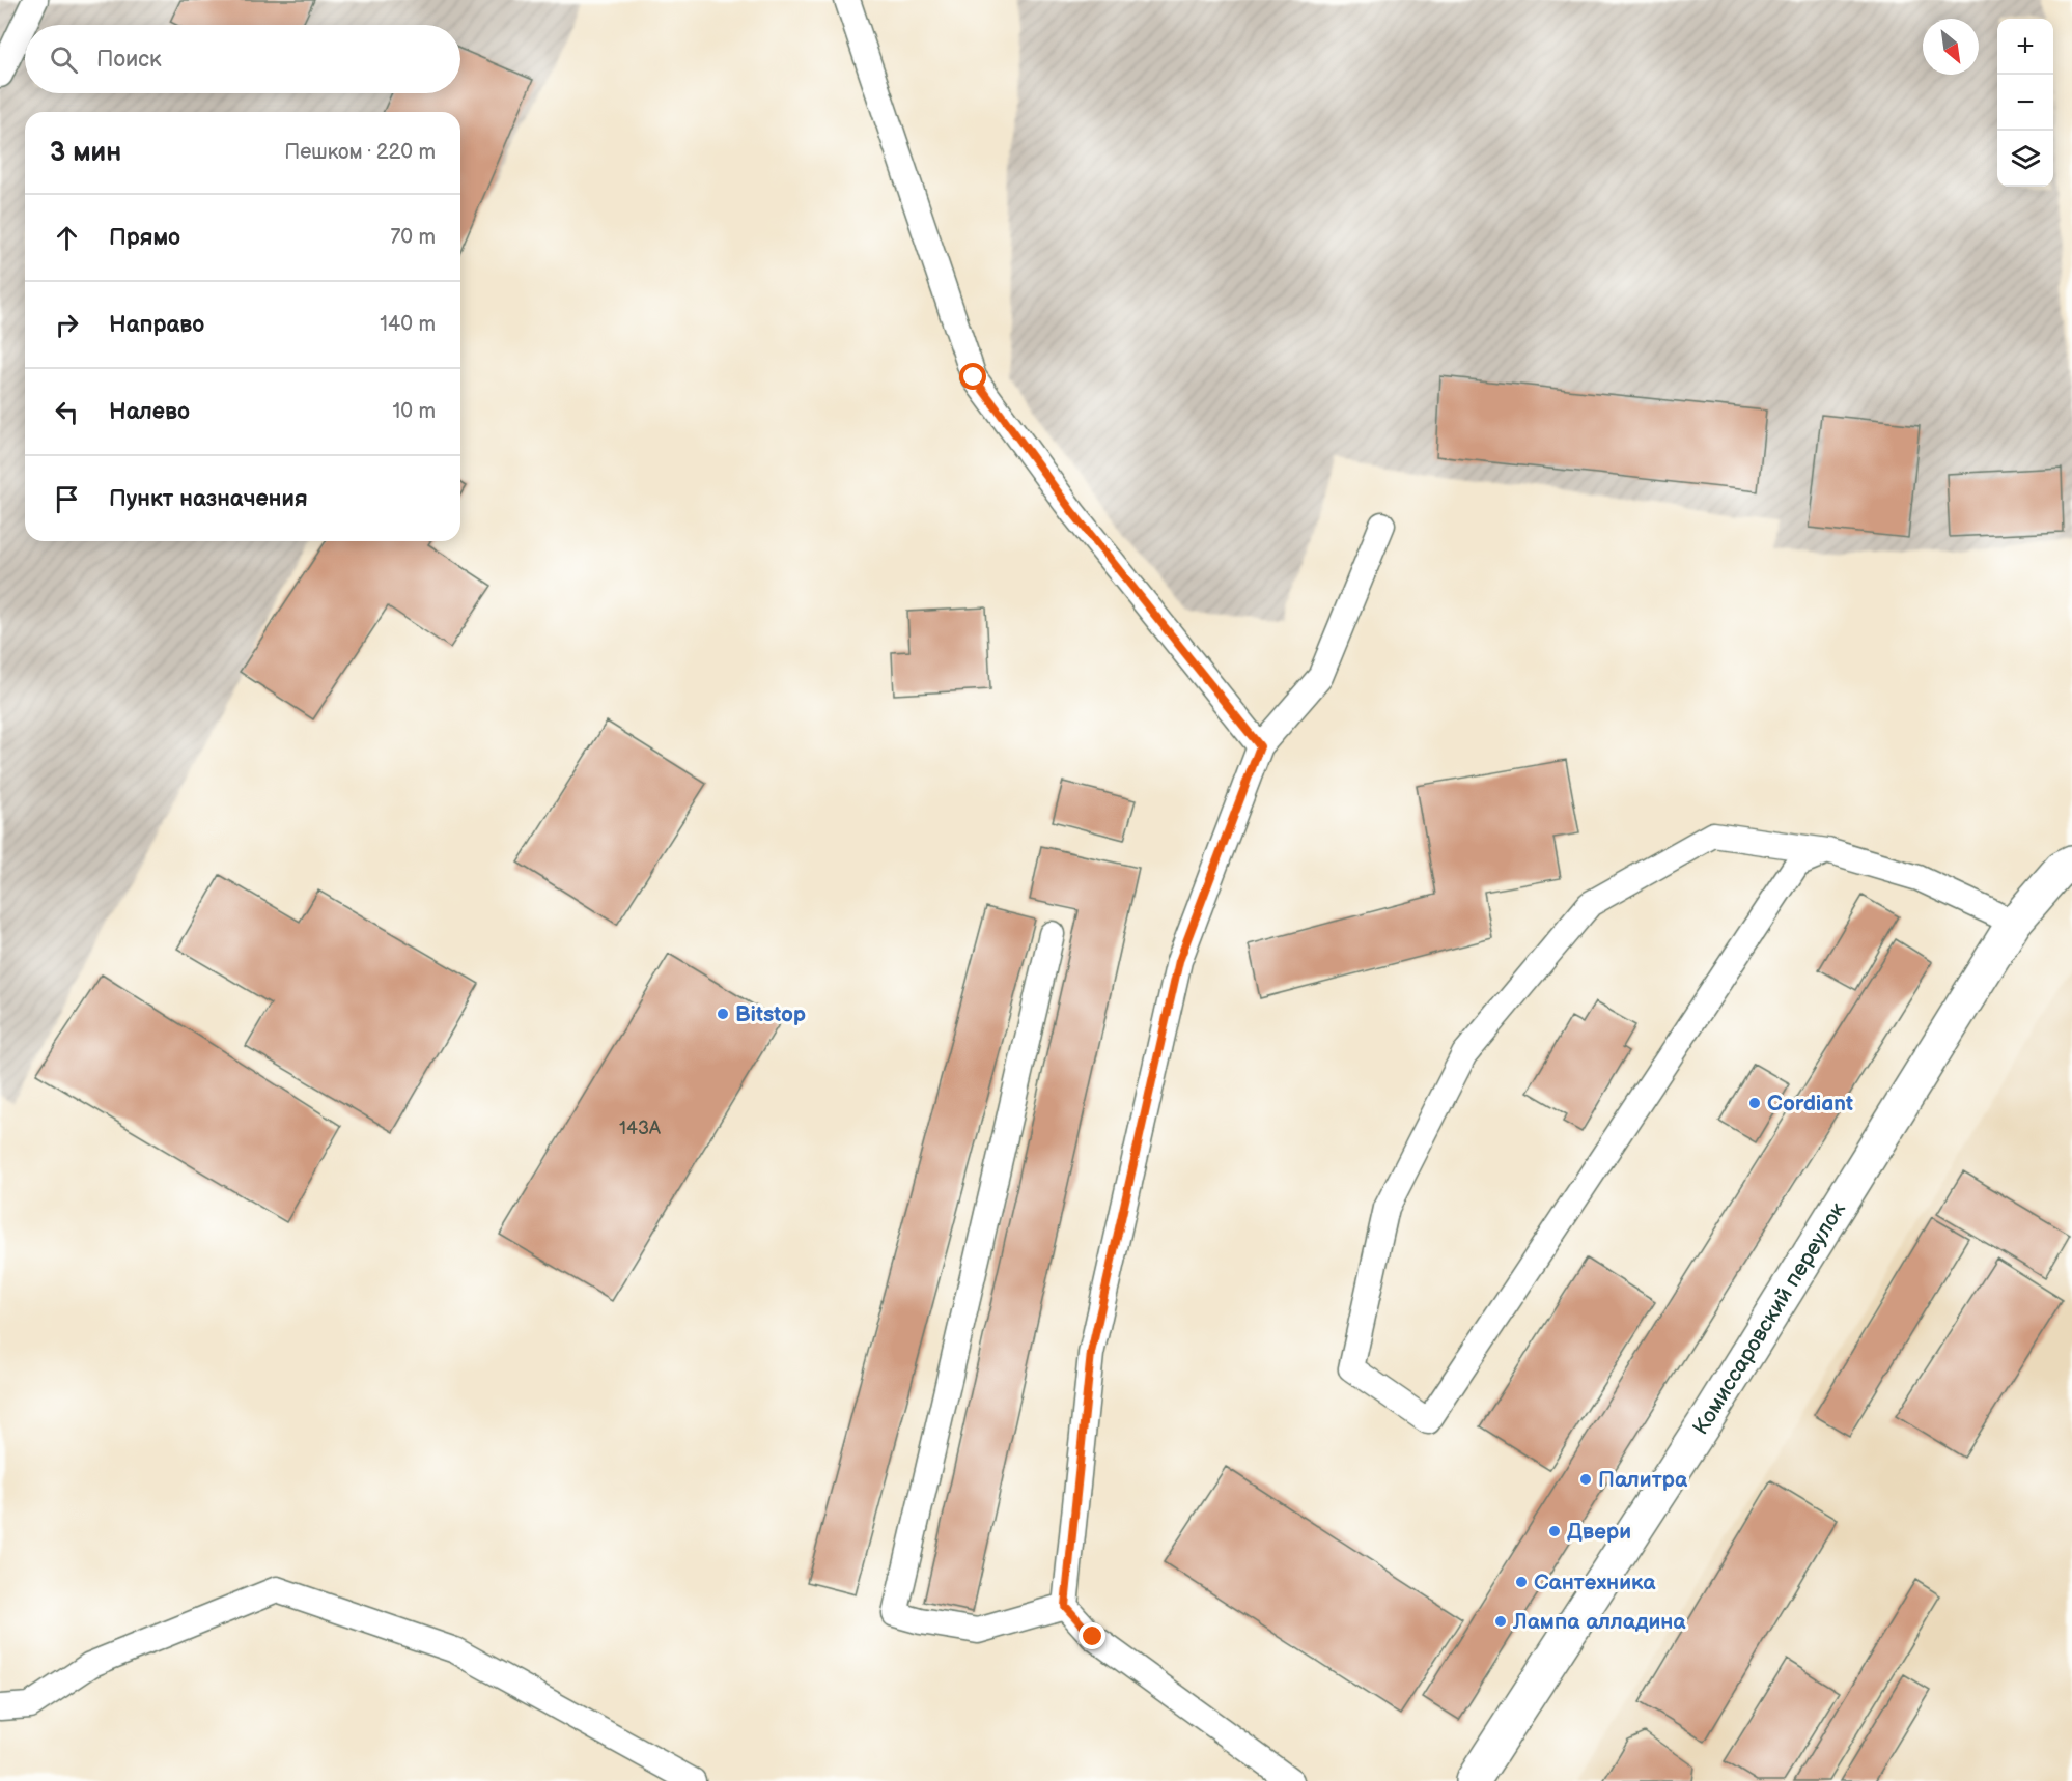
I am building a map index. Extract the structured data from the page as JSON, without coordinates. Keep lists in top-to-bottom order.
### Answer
{
  "streets": {
    "main road": ["Комиссаровский переулок"]
  },
  "places": [
    "Bitstop",
    "Cordiant",
    "Палитра",
    "Двери",
    "Сантехника",
    "Лампа алладина"
  ],
  "house_numbers": ["143А"],
  "north": "bottom right",
  "page": {
    "map_buttons": ["+", "−"],
    "search": "Поиск",
    "heading": ["3 мин", "Пешком · 220 m"],
    "list": [
      ["Прямо", "70 m"],
      ["Направо", "140 m"],
      ["Налево", "10 m"],
      "Пункт назначения"
    ]
  }
}
